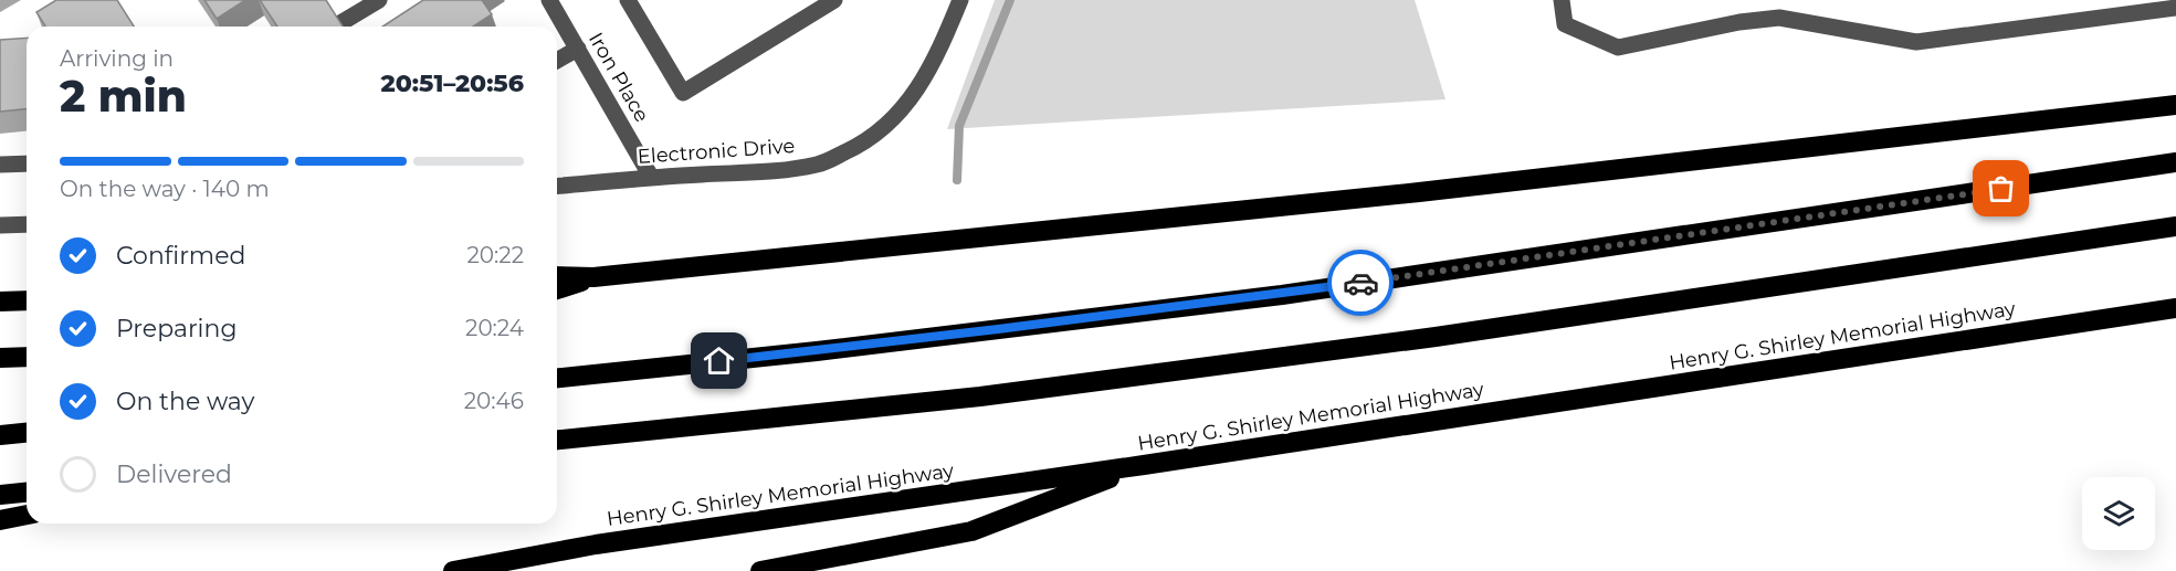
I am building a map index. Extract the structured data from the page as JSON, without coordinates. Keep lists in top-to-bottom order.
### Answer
{
  "streets": {
    "highway": ["Henry G. Shirley Memorial Highway"],
    "street": ["Iron Place", "Electronic Drive"]
  },
  "crossings": [
    ["Iron Place", "Electronic Drive"]
  ],
  "page": {
    "heading": ["2 min", "Arriving in", "20:51–20:56"],
    "bar": "On the way · 140 m",
    "list": [
      ["Confirmed", "20:22"],
      ["Preparing", "20:24"],
      ["On the way", "20:46"],
      "Delivered"
    ]
  }
}
